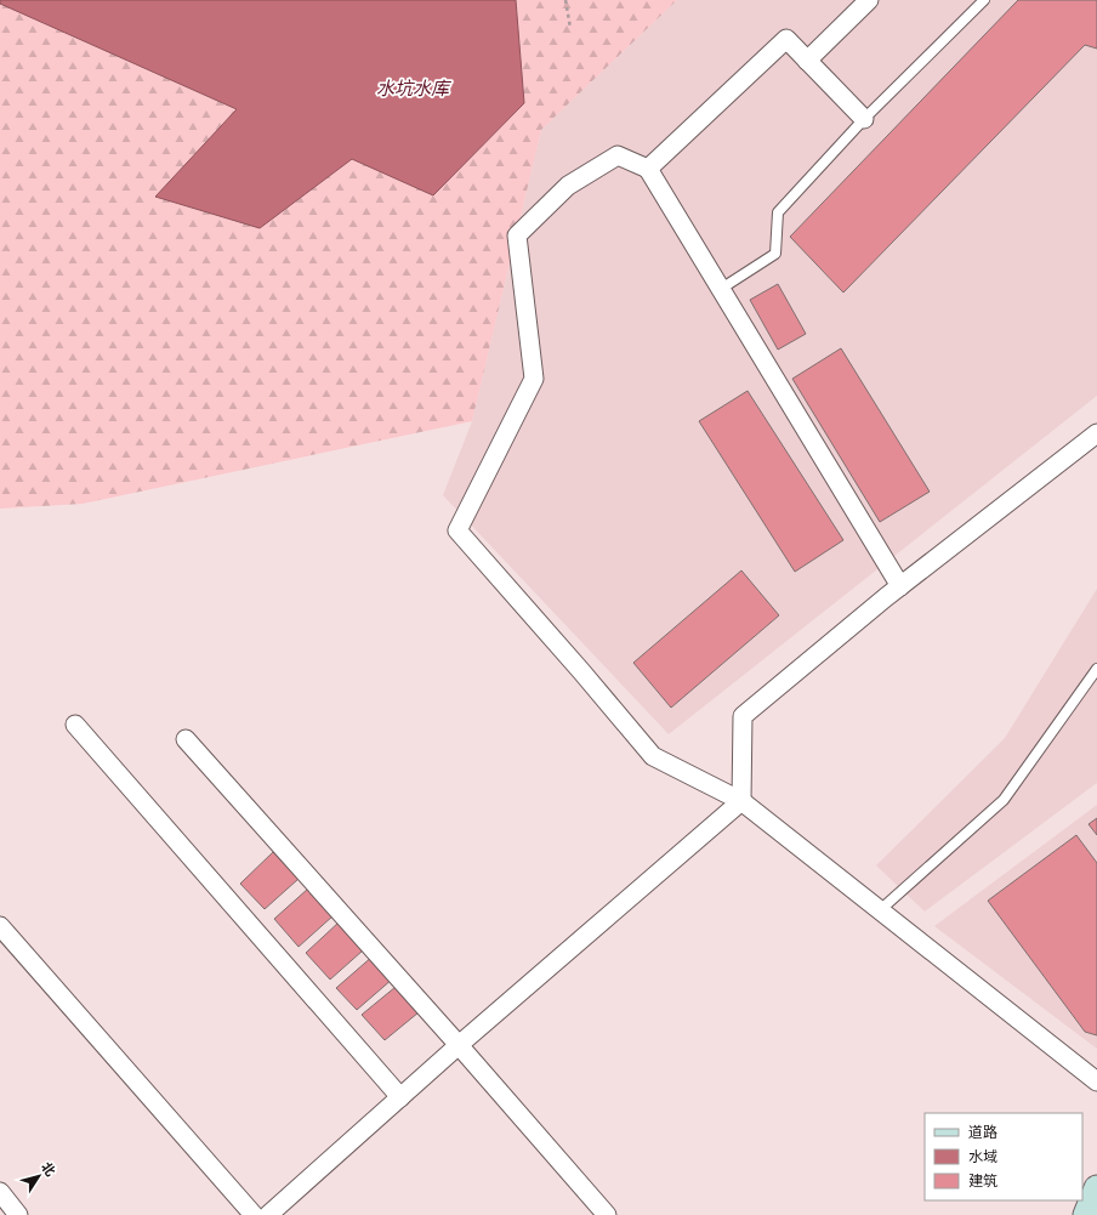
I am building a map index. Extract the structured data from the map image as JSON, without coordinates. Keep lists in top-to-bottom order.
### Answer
{
  "water": ["水坑水库"],
  "legend": ["道路", "水域", "建筑"],
  "north": "top right"
}
